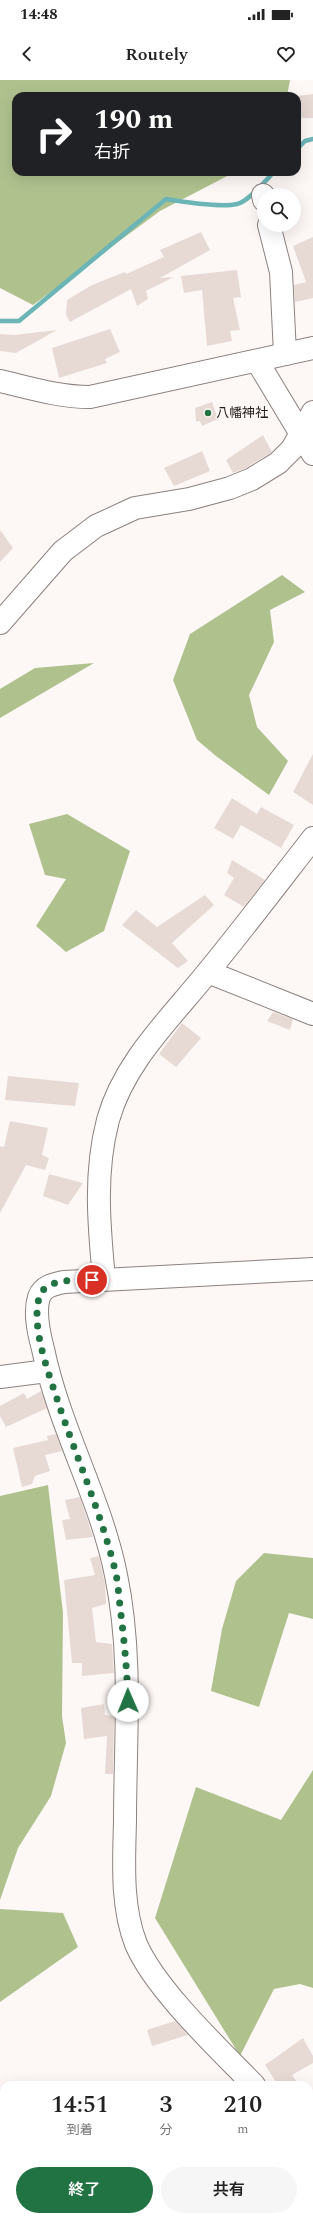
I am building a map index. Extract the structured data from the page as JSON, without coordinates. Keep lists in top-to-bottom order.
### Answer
{
  "places": ["八幡神社"],
  "page": {
    "status": "14:48",
    "header": "Routely",
    "turn": ["190 m", "右折"],
    "eta": [
      "14:51",
      "到着",
      "3",
      "分",
      "210",
      "m"
    ],
    "buttons": ["終了", "共有"]
  }
}
